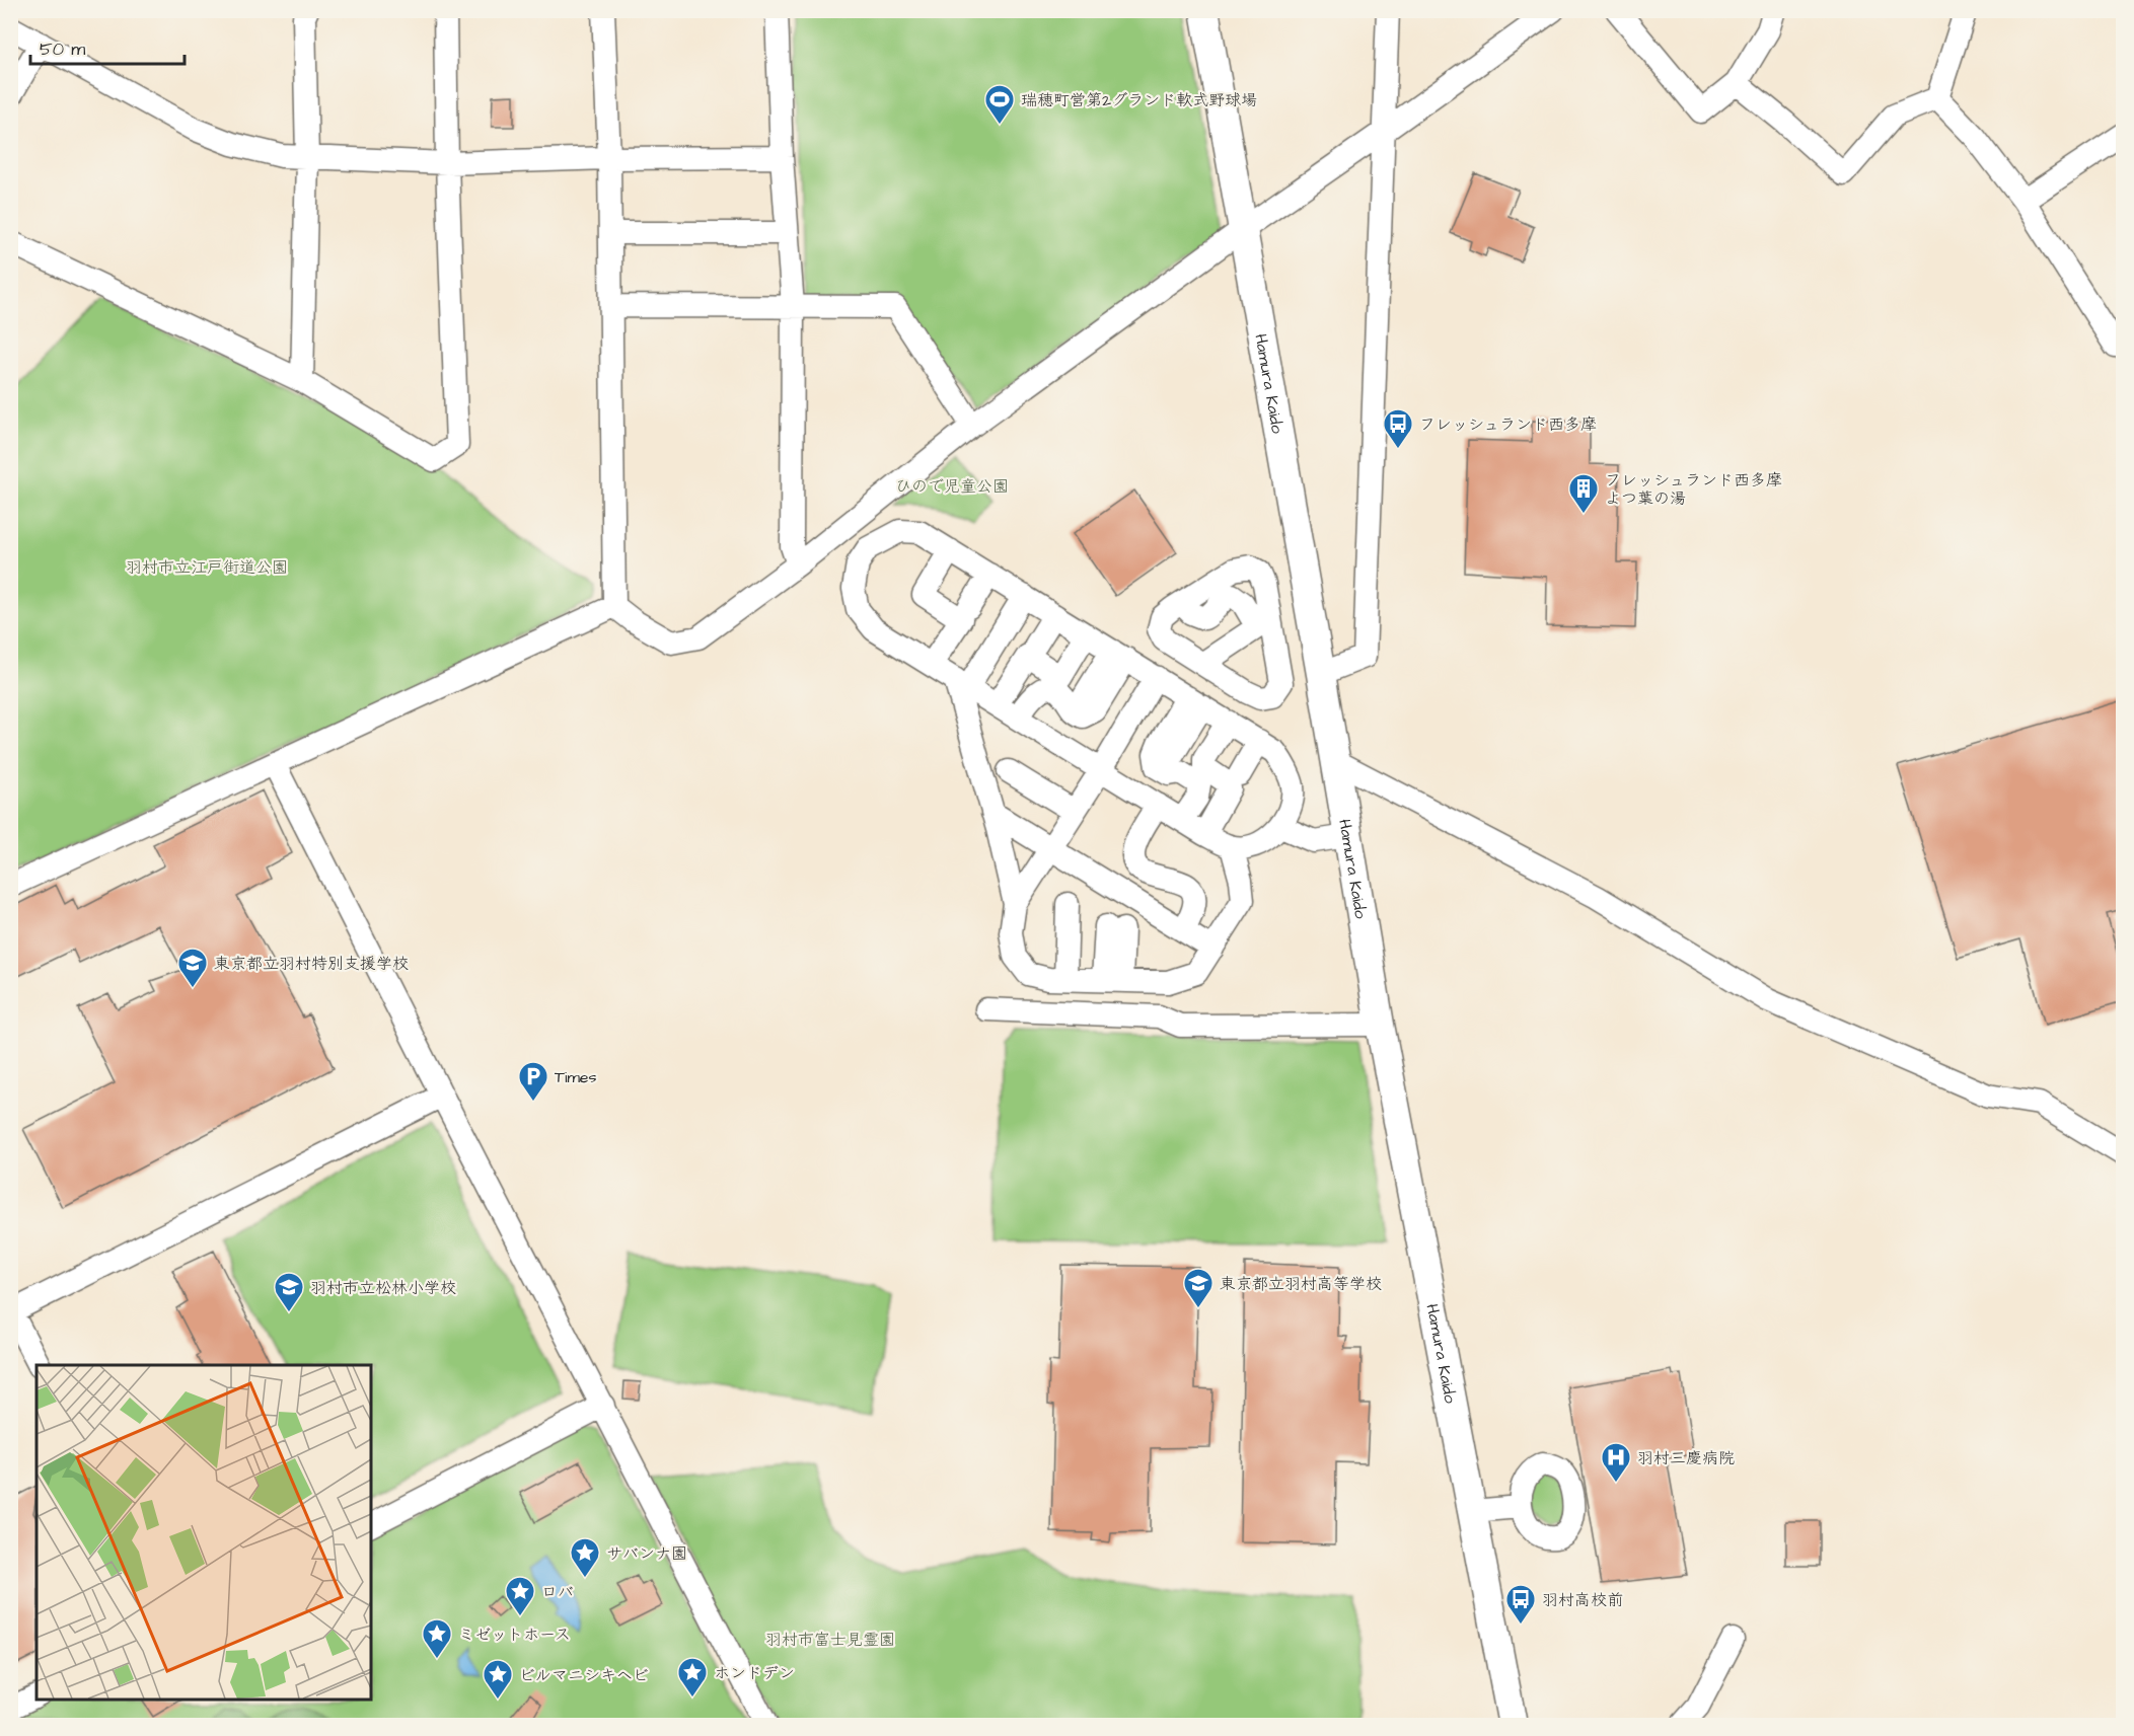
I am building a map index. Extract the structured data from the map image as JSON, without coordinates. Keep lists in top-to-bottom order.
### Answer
{
  "streets": {
    "main road": ["Hamura Kaido"]
  },
  "parks": ["ひので児童公園", "羽村市立江戸街道公園", "羽村市富士見霊園"],
  "places": {
    "sports": ["瑞穂町営第2グランド軟式野球場"],
    "bus stop": ["フレッシュランド西多摩", "羽村高校前"],
    "building": ["フレッシュランド西多摩 よつ葉の湯"],
    "school or university": ["東京都立羽村特別支援学校", "東京都立羽村高等学校", "羽村市立松林小学校"],
    "parking": ["Times"],
    "hospital": ["羽村三慶病院"],
    "place": [
      "サバンナ園",
      "ロバ",
      "ミゼットホース",
      "ホンドデン",
      "ビルマニシキヘビ"
    ]
  },
  "scale_bar": "50 m"
}
